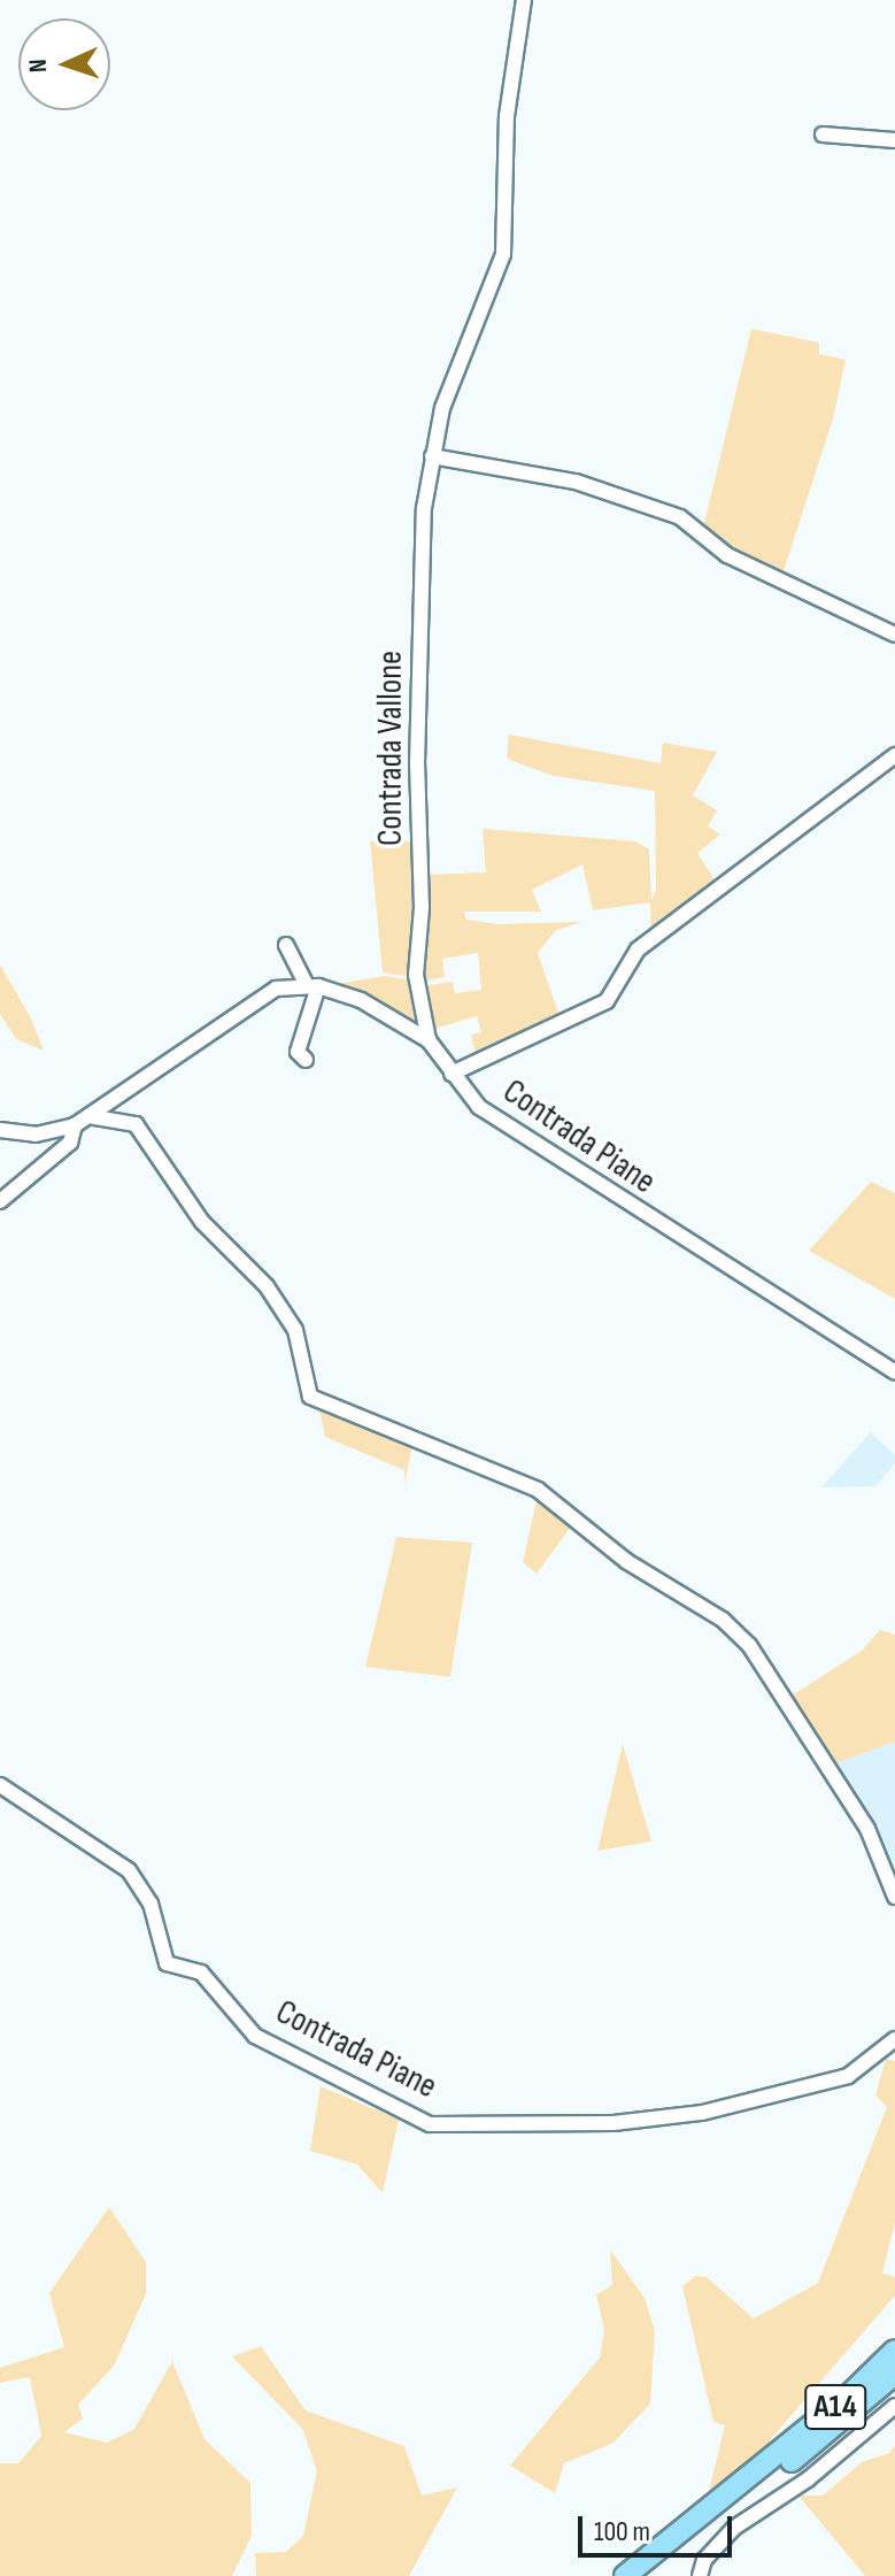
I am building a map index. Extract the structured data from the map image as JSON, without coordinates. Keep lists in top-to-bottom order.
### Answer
{
  "streets": {
    "highway": ["A14"],
    "street": ["Contrada Vallone", "Contrada Piane"]
  },
  "crossings": [
    ["Contrada Vallone", "Contrada Piane"]
  ],
  "scale_bar": "100 m",
  "north": "left"
}
